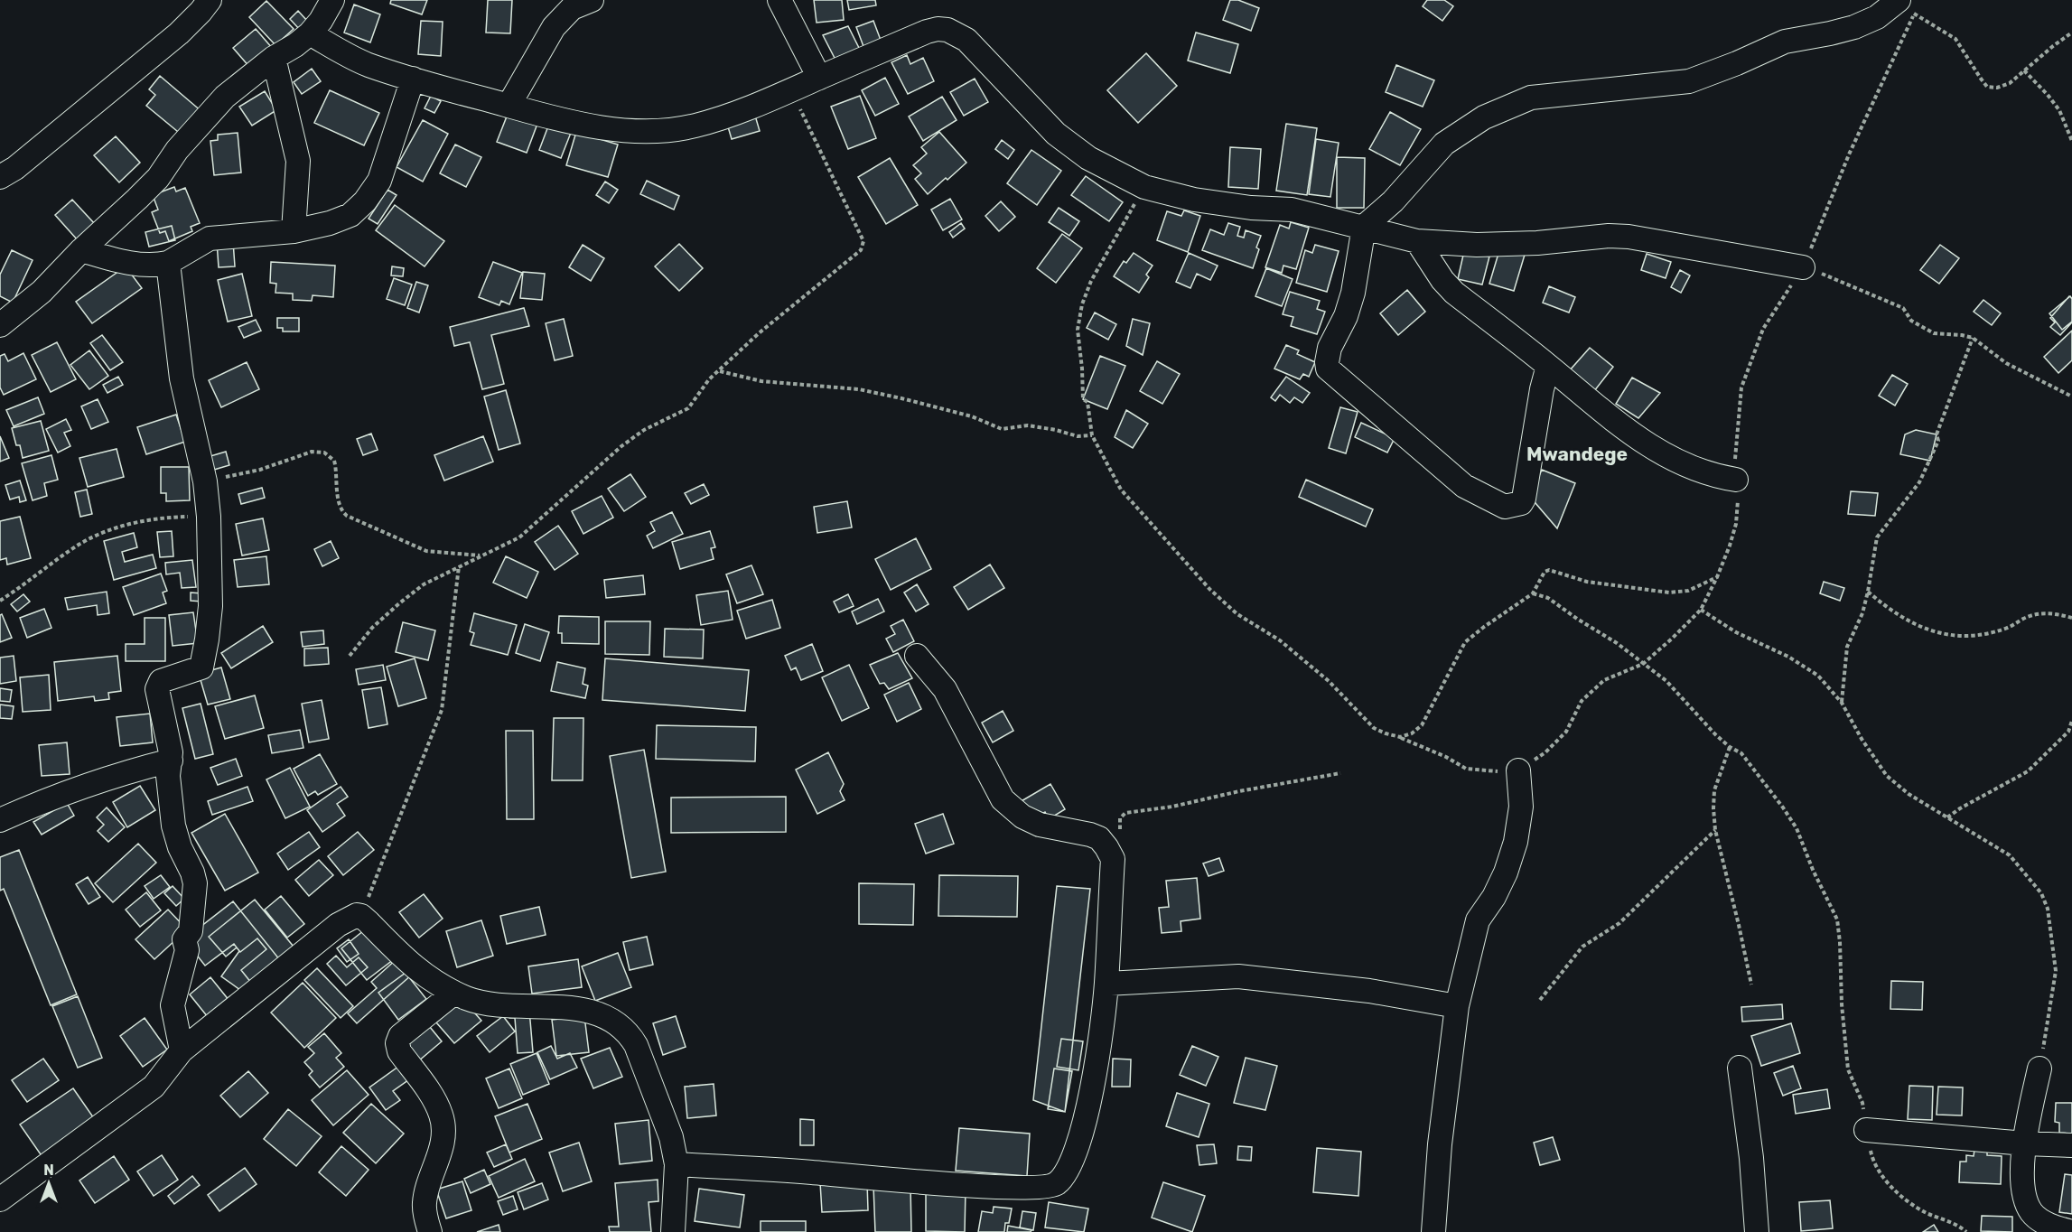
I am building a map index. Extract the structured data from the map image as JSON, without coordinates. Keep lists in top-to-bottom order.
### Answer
{
  "districts": ["Mwandege"],
  "north": "top"
}
